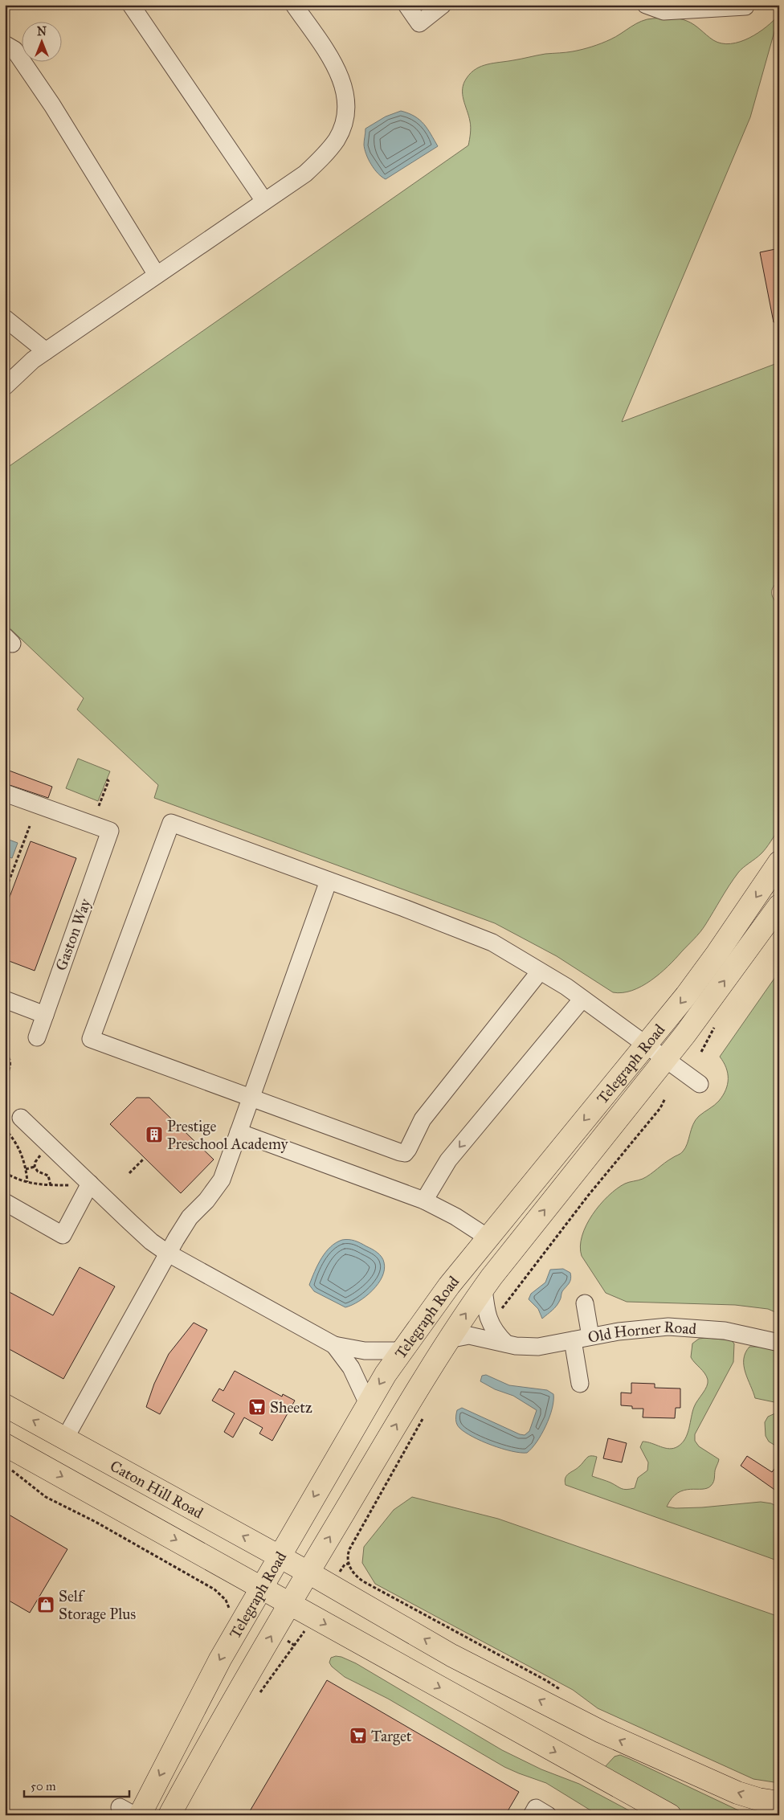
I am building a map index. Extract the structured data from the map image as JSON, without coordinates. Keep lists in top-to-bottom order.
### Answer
{
  "streets": {
    "main road": ["Telegraph Road", "Caton Hill Road"],
    "street": ["Gaston Way", "Old Horner Road"]
  },
  "crossings": [
    ["Telegraph Road", "Old Horner Road"],
    ["Telegraph Road", "Caton Hill Road"]
  ],
  "places": {
    "building": ["Prestige Preschool Academy"],
    "supermarket": ["Sheetz", "Target"],
    "shop": ["Self Storage Plus"]
  },
  "scale_bar": "50 m",
  "north": "top"
}
